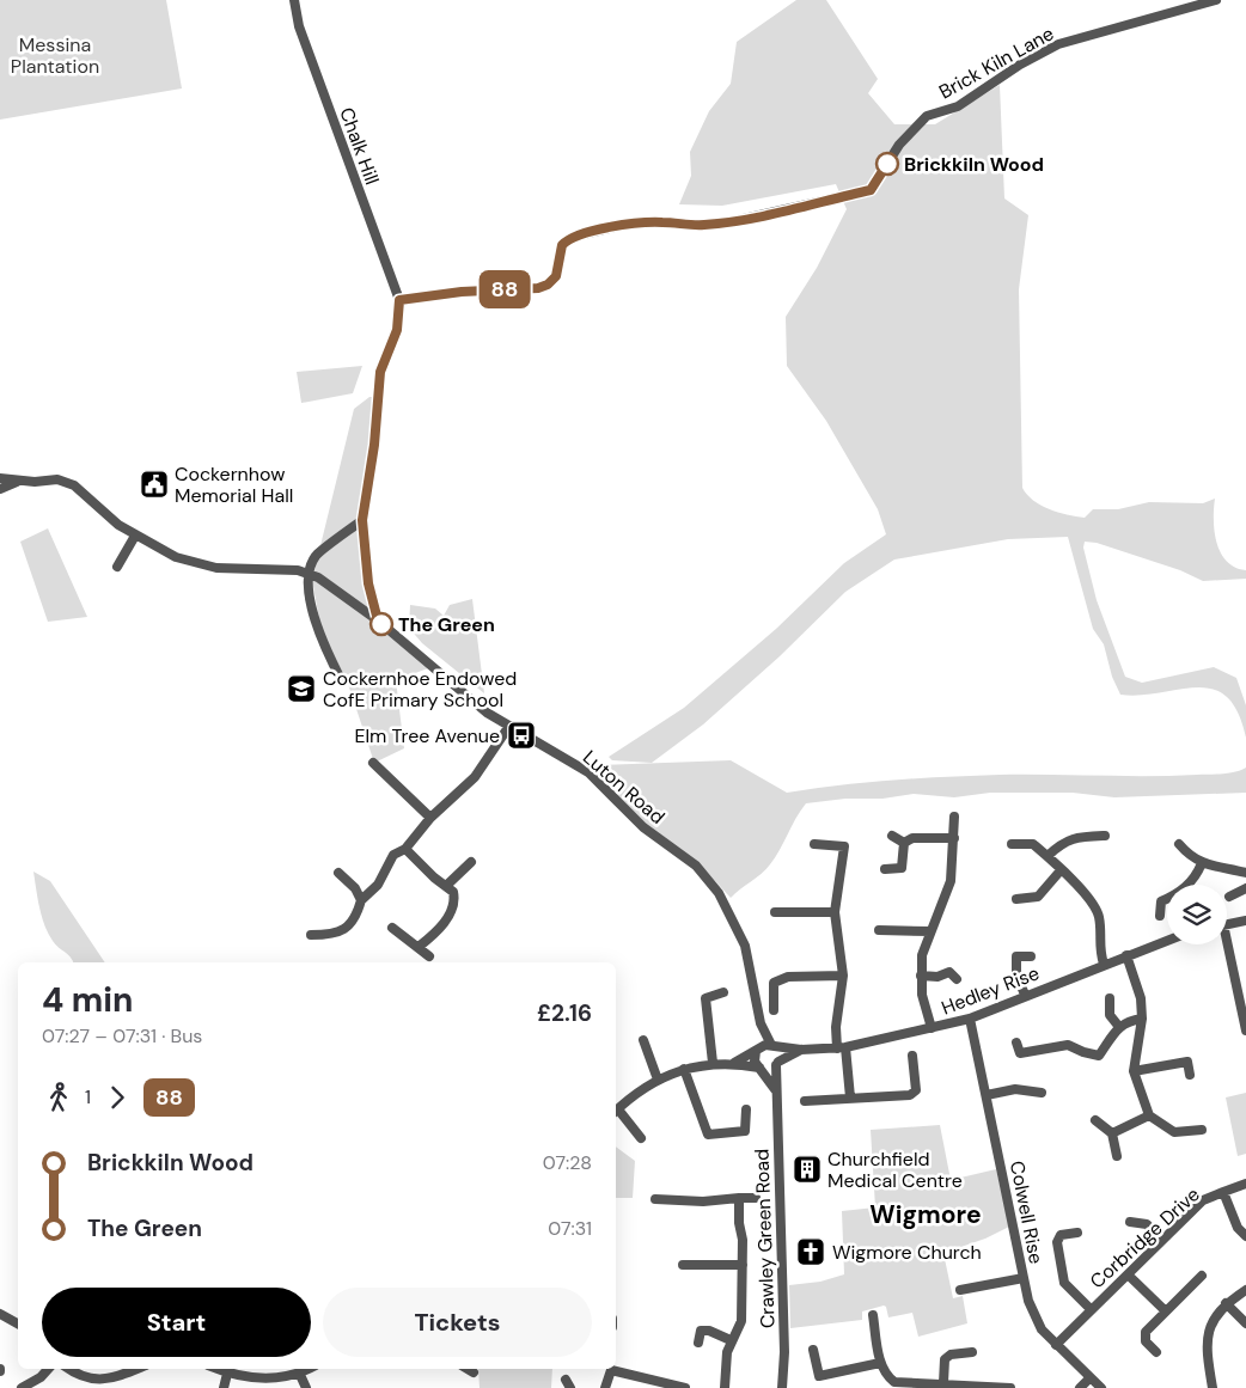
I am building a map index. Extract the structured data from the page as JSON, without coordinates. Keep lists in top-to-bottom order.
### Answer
{
  "streets": {
    "street": [
      "Brick Kiln Lane",
      "Chalk Hill",
      "Luton Road",
      "Hedley Rise",
      "Colwell Rise",
      "Corbridge Drive",
      "Crawley Green Road"
    ]
  },
  "crossings": [
    ["Brick Kiln Lane", "Chalk Hill"],
    ["Hedley Rise", "Colwell Rise"],
    ["Hedley Rise", "Crawley Green Road"],
    ["Colwell Rise", "Corbridge Drive"]
  ],
  "districts": ["Wigmore"],
  "parks": ["Messina Plantation"],
  "places": {
    "other": ["Brickkiln Wood", "The Green"],
    "public building": ["Cockernhow Memorial Hall"],
    "school or university": ["Cockernhoe Endowed CofE Primary School"],
    "bus stop": ["Elm Tree Avenue"],
    "building": ["Churchfield Medical Centre"],
    "church": ["Wigmore Church"]
  },
  "lines": ["bus line 88"],
  "page": {
    "on_map": "88",
    "heading": ["4 min", "07:27 – 07:31 · Bus", "£2.16"],
    "legs": ["1", "88"],
    "list": [
      {
        "name": "Brickkiln Wood",
        "value": "07:28"
      },
      {
        "name": "The Green",
        "value": "07:31"
      }
    ],
    "buttons": ["Start", "Tickets"]
  }
}
